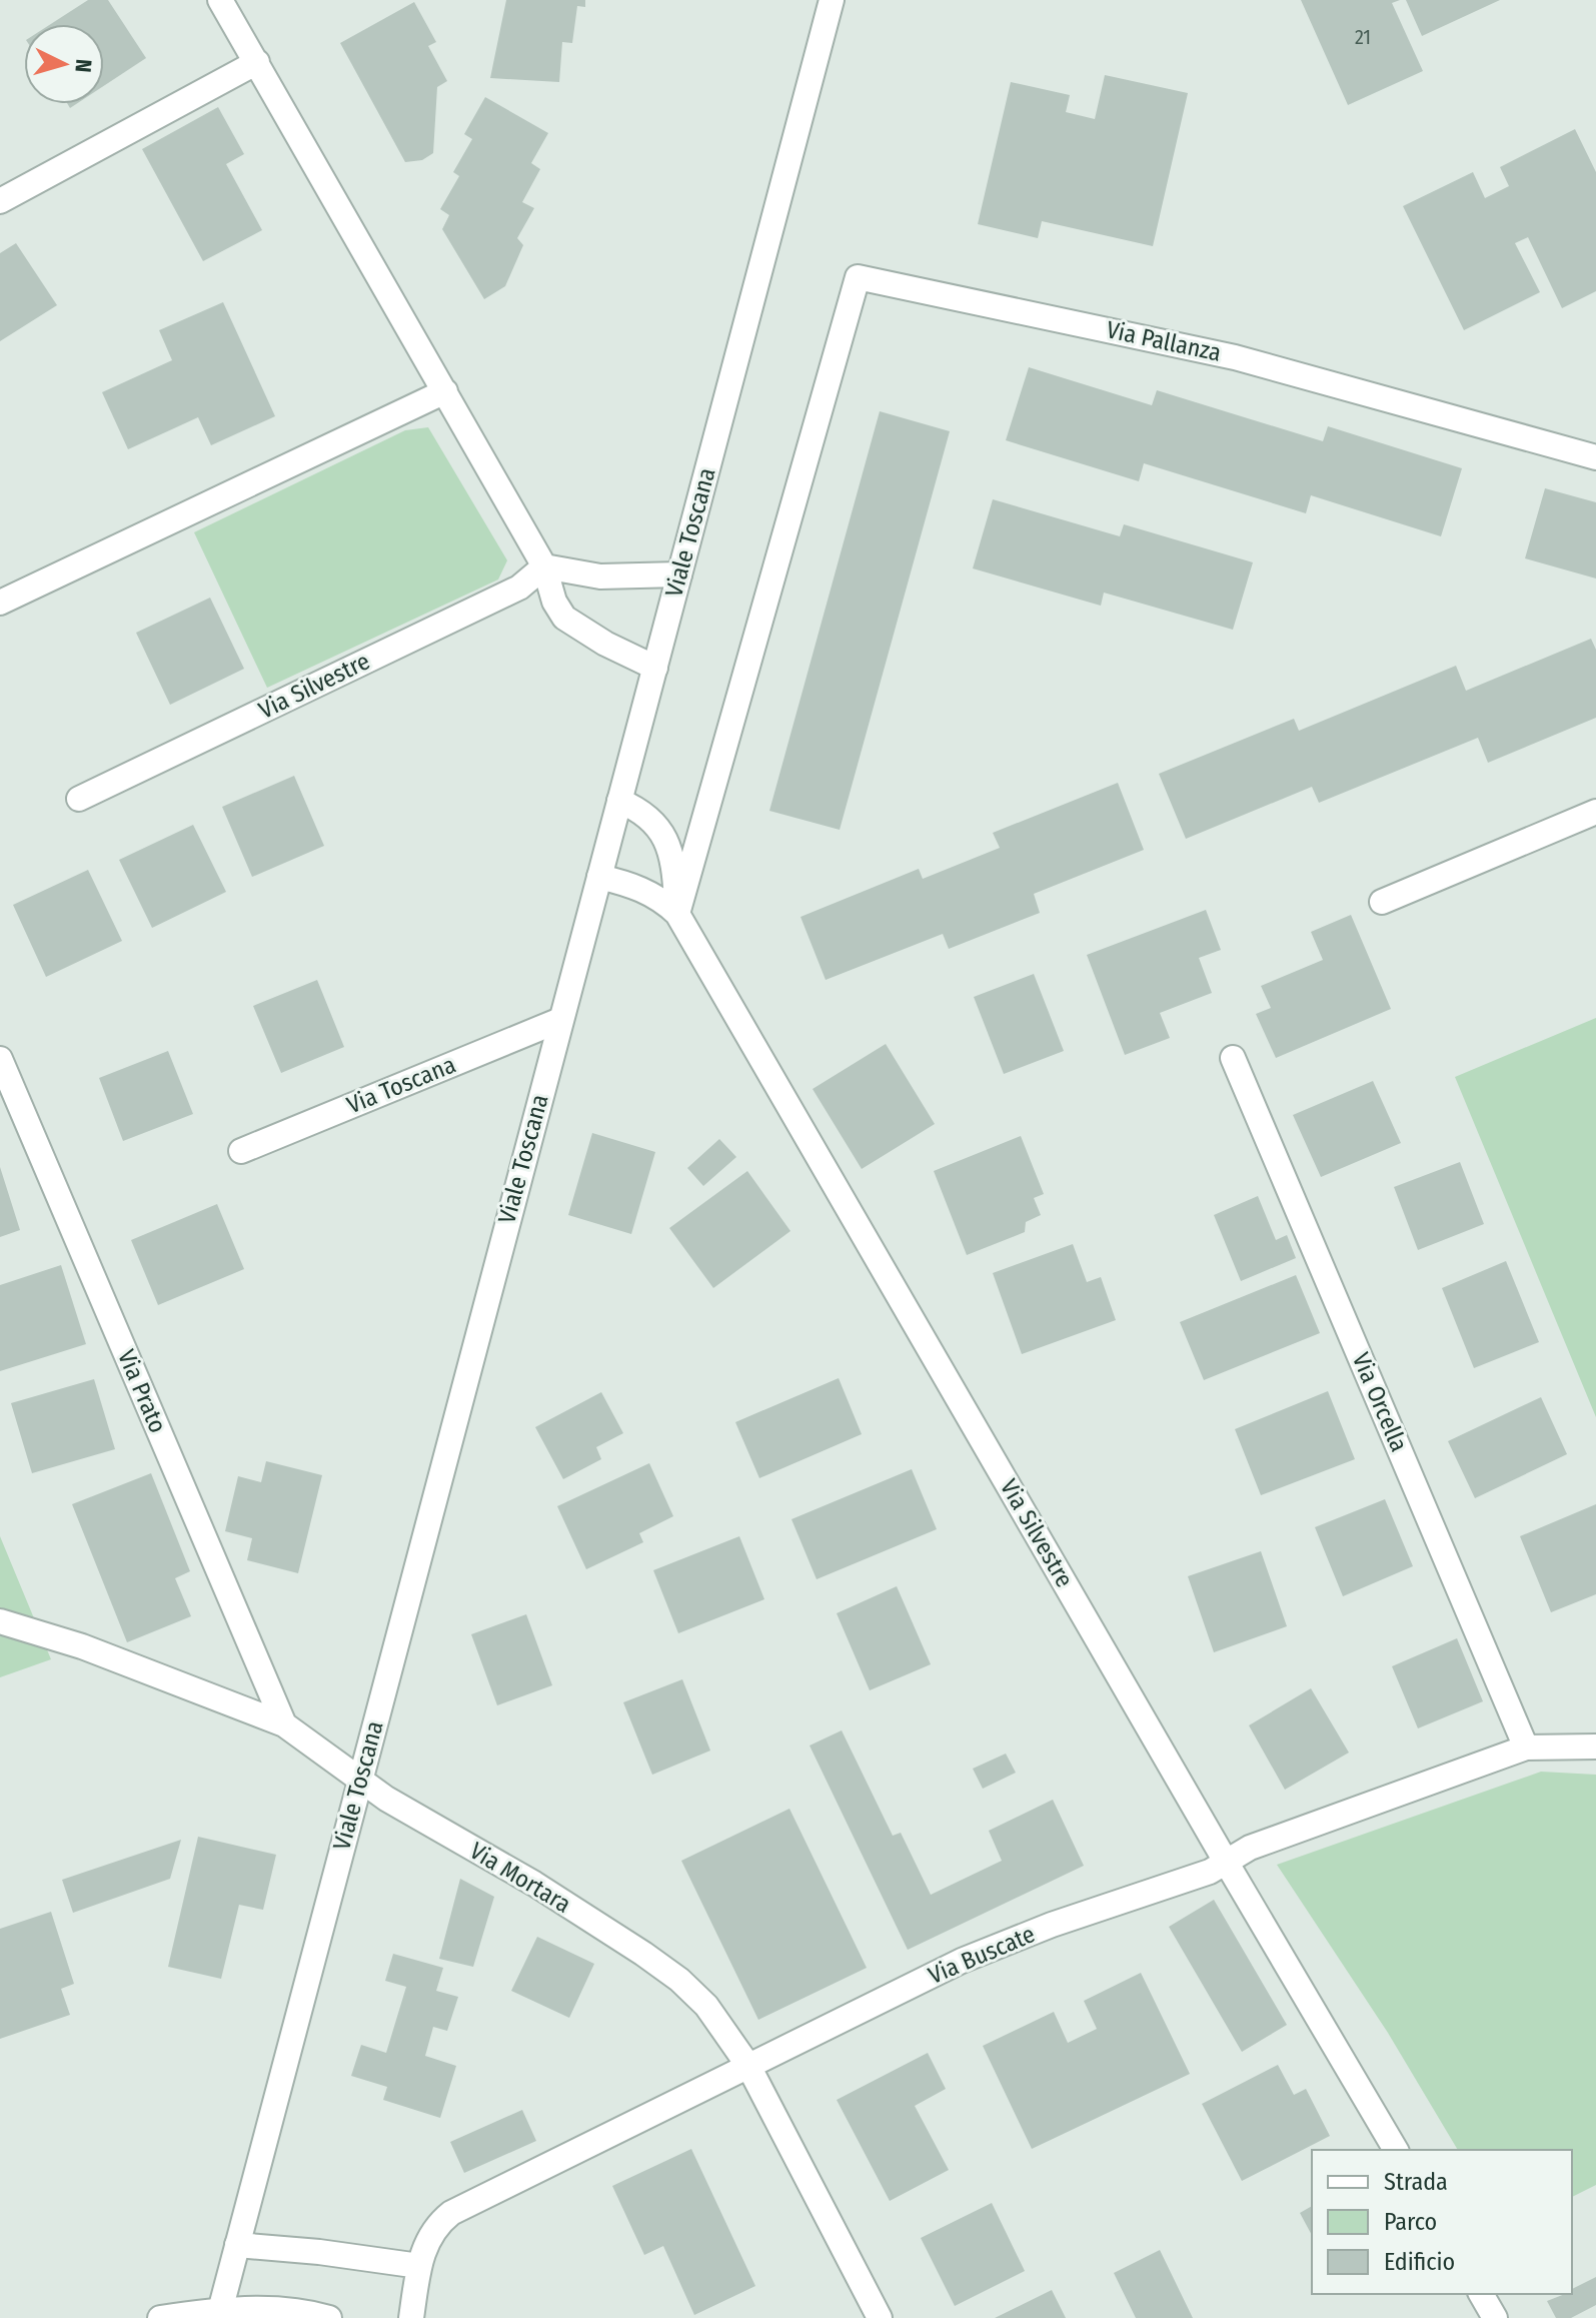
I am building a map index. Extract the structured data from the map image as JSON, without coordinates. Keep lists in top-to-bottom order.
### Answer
{
  "streets": {
    "street": [
      "Via Pallanza",
      "Viale Toscana",
      "Via Silvestre",
      "Via Toscana",
      "Via Prato",
      "Via Orcella",
      "Via Mortara",
      "Via Buscate"
    ]
  },
  "crossings": [
    ["Via Pallanza", "Via Silvestre"],
    ["Viale Toscana", "Via Silvestre"],
    ["Viale Toscana", "Via Toscana"],
    ["Viale Toscana", "Via Mortara"],
    ["Via Silvestre", "Via Buscate"],
    ["Via Prato", "Via Mortara"],
    ["Via Orcella", "Via Buscate"],
    ["Via Mortara", "Via Buscate"]
  ],
  "house_numbers": ["21"],
  "legend": ["Strada", "Parco", "Edificio"],
  "north": "right"
}
